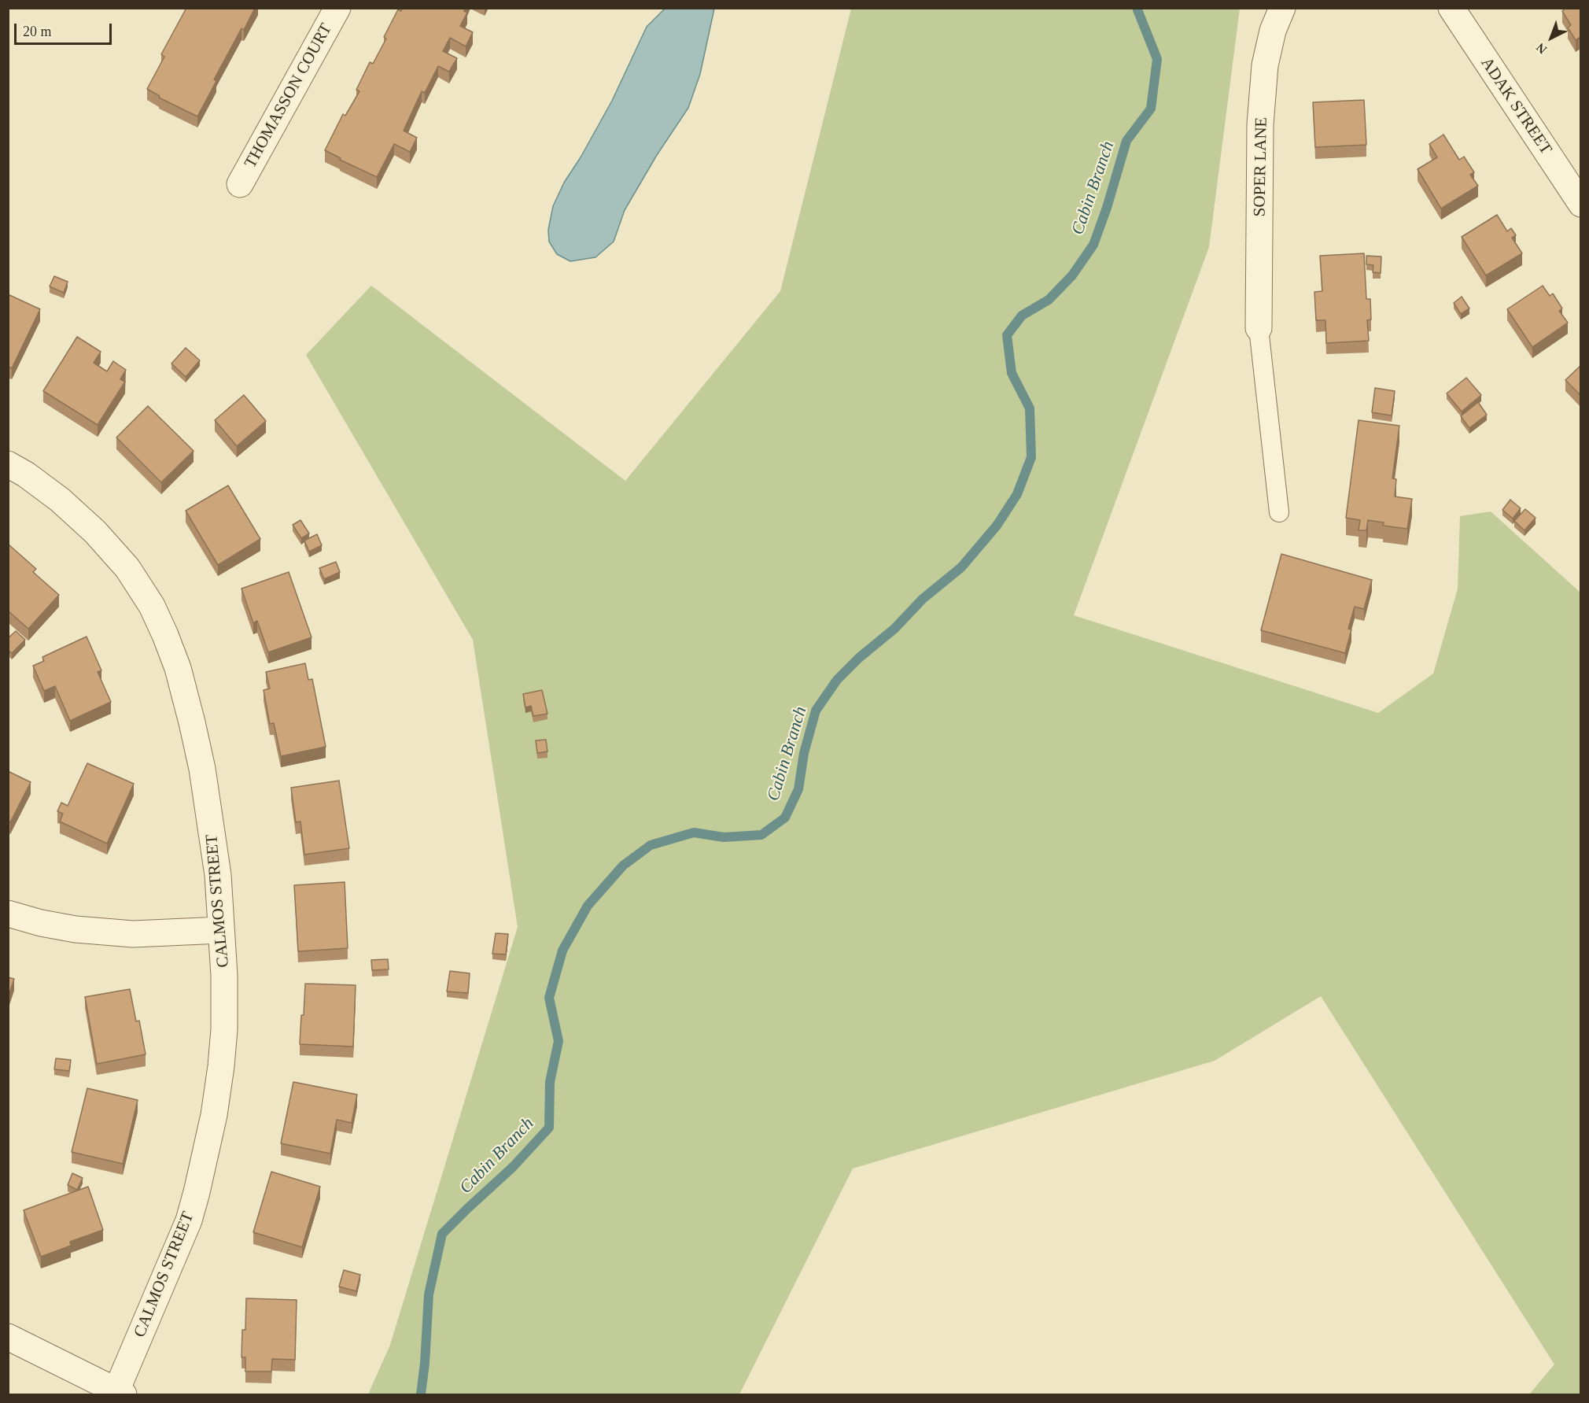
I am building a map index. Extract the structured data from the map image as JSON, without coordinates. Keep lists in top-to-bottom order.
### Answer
{
  "streets": {
    "street": [
      "THOMASSON COURT",
      "ADAK STREET",
      "SOPER LANE",
      "CALMOS STREET"
    ]
  },
  "water": ["Cabin Branch"],
  "scale_bar": "20 m",
  "north": "bottom left"
}
